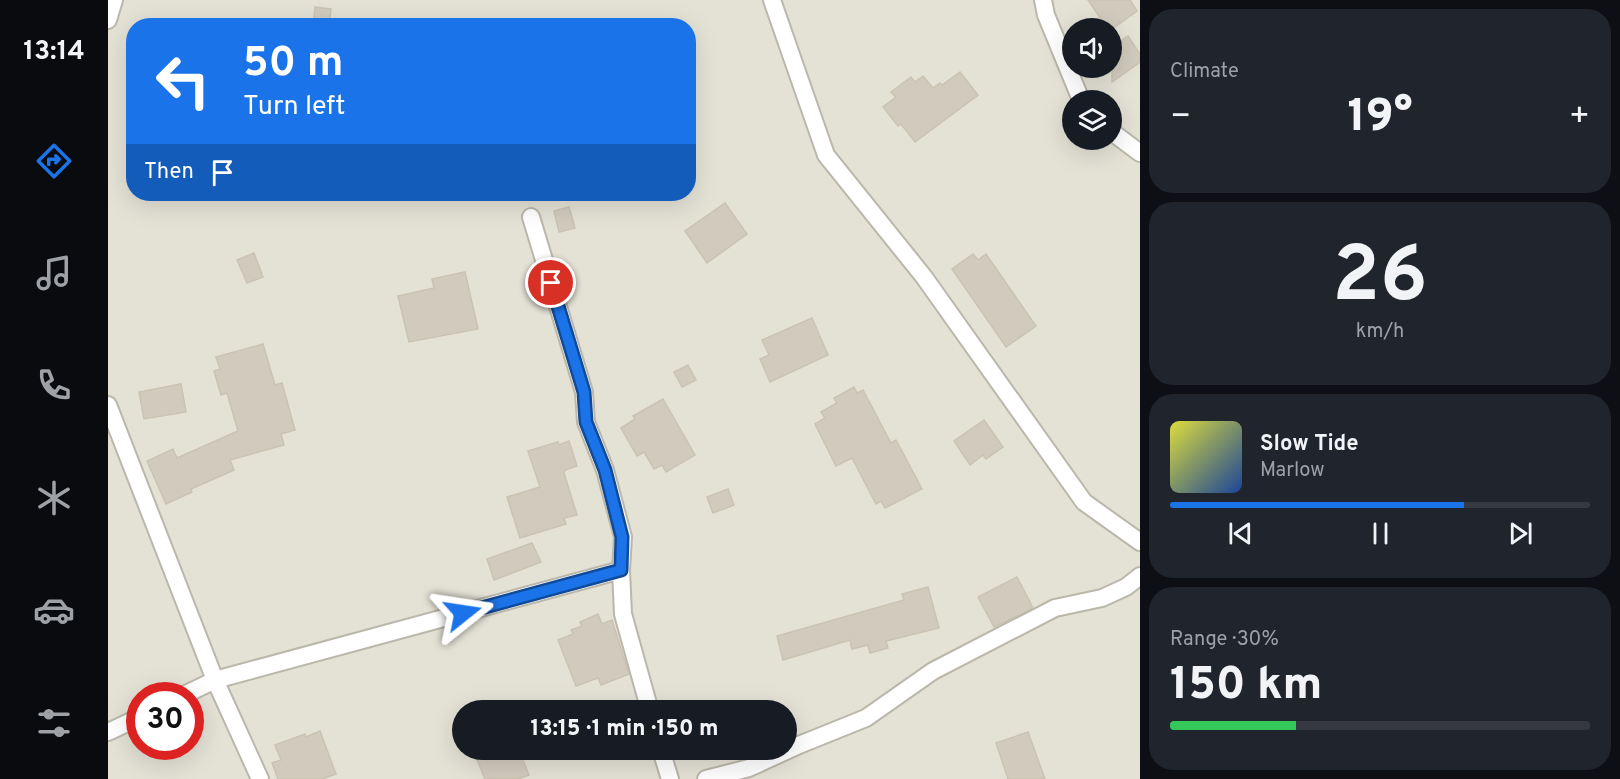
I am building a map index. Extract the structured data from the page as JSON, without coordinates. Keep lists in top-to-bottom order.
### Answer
{
  "page": {
    "tabs": "13:14",
    "tile": [
      "Climate",
      ["26", "km/h"],
      ["Range · 30%", "150 km"]
    ],
    "turn": ["50 m", "Turn left"],
    "heat": ["−", "19°", "+"],
    "then": "Then",
    "song": ["Slow Tide", "Marlow"],
    "limit": "30",
    "trip": "13:15 · 1 min · 150 m"
  }
}
